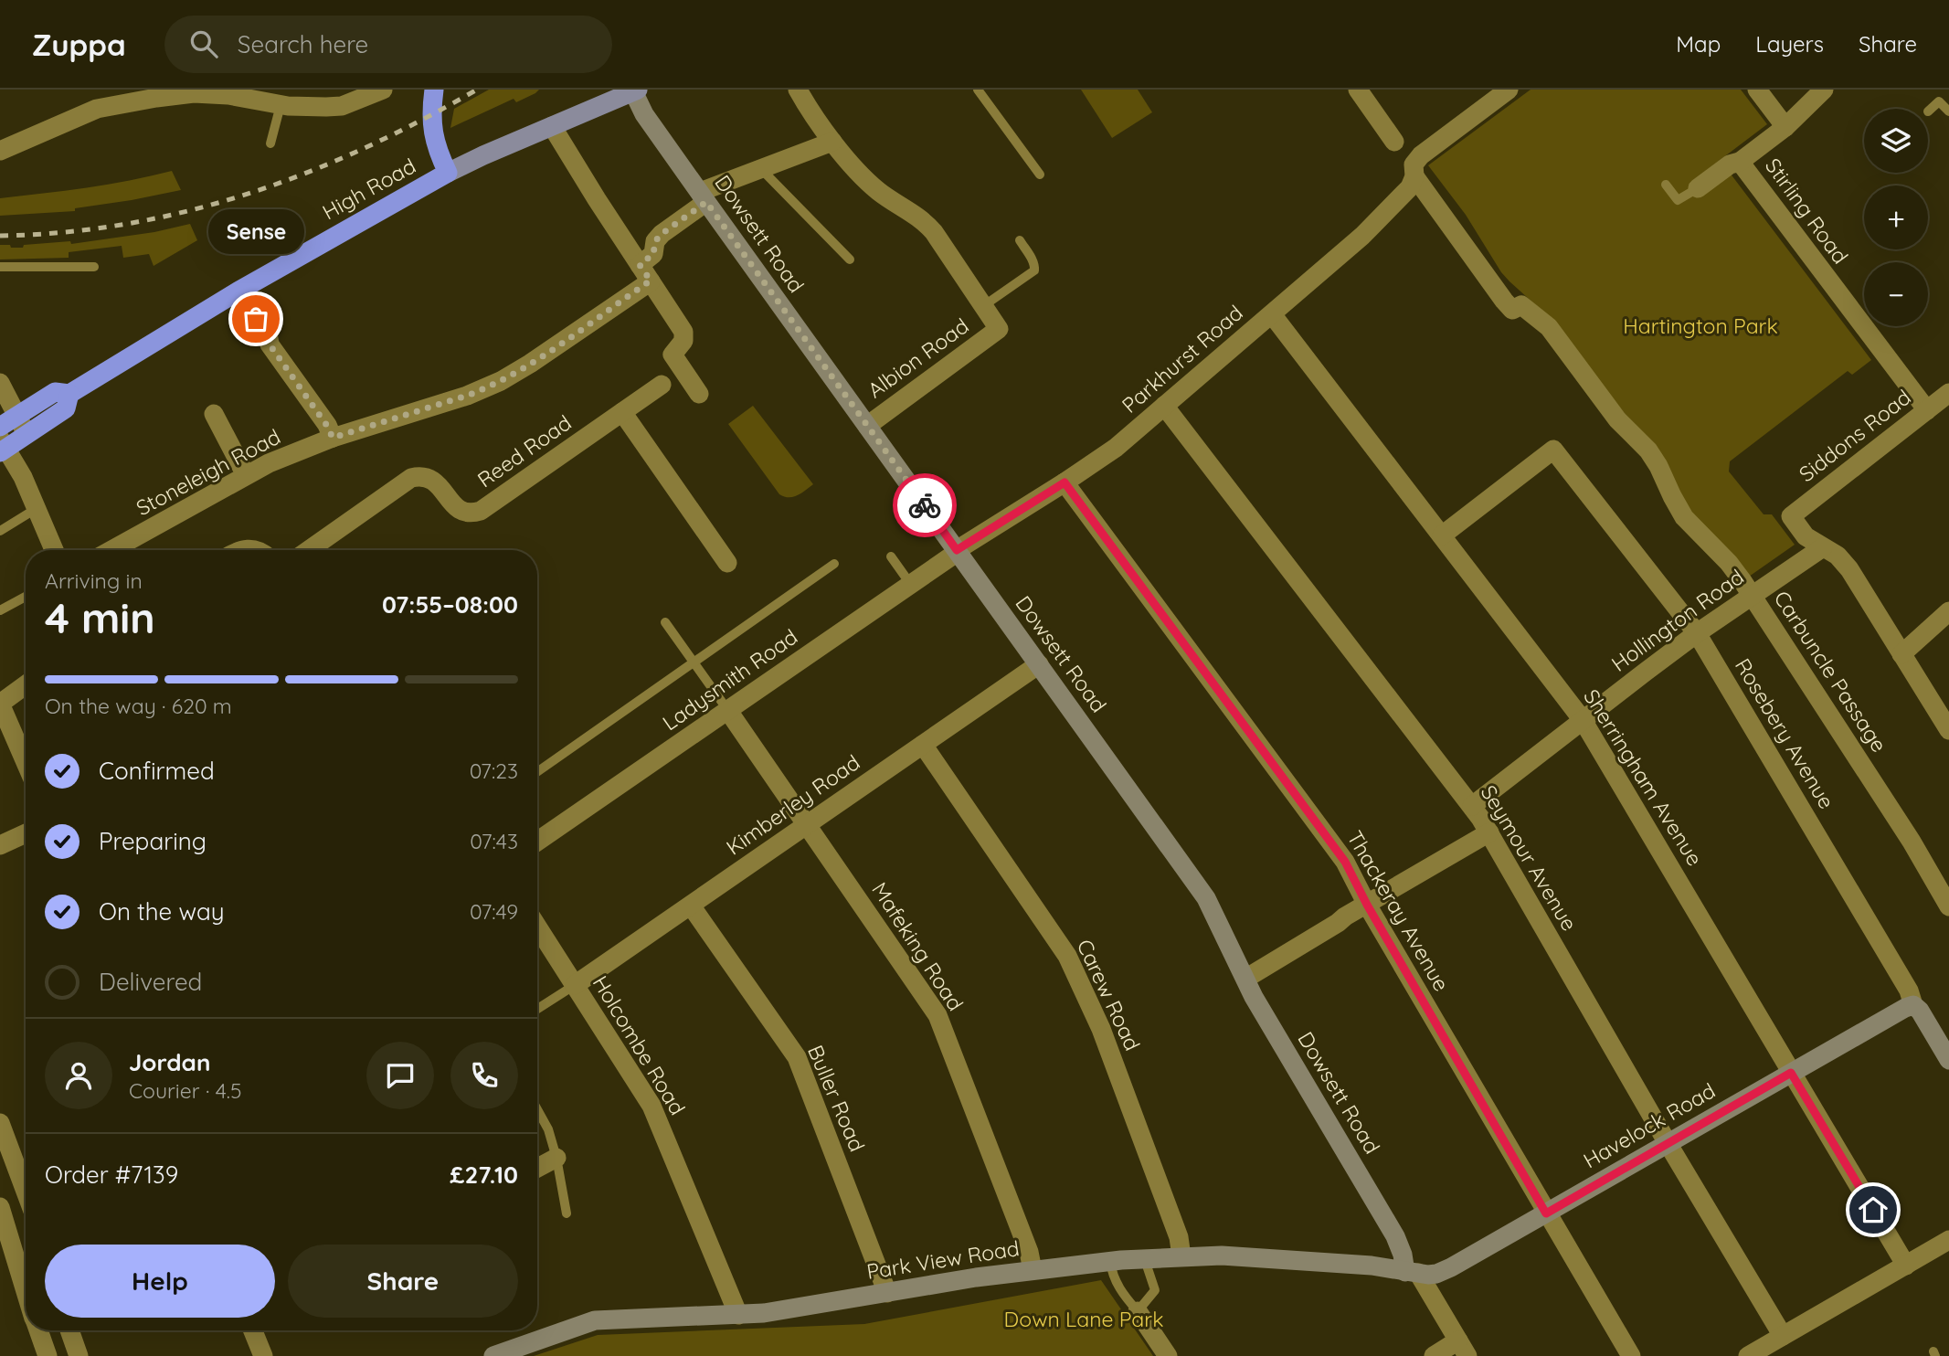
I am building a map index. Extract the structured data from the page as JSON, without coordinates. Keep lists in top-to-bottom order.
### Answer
{
  "streets": {
    "highway": ["High Road"],
    "street": [
      "Stirling Road",
      "Dowsett Road",
      "Albion Road",
      "Parkhurst Road",
      "Siddons Road",
      "Reed Road",
      "Stoneleigh Road",
      "Hollington Road",
      "Carbuncle Passage",
      "Ladysmith Road",
      "Rosebery Avenue",
      "Sherringham Avenue",
      "Kimberley Road",
      "Seymour Avenue",
      "Thackeray Avenue",
      "Mafeking Road",
      "Carew Road",
      "Holcombe Road",
      "Buller Road",
      "Havelock Road",
      "Park View Road"
    ]
  },
  "crossings": [
    ["High Road", "Dowsett Road"],
    ["Stirling Road", "Siddons Road"],
    ["Dowsett Road", "Albion Road"],
    ["Dowsett Road", "Parkhurst Road"],
    ["Dowsett Road", "Ladysmith Road"],
    ["Dowsett Road", "Kimberley Road"],
    ["Dowsett Road", "Havelock Road"],
    ["Dowsett Road", "Park View Road"],
    ["Parkhurst Road", "Carbuncle Passage"],
    ["Parkhurst Road", "Ladysmith Road"],
    ["Parkhurst Road", "Sherringham Avenue"],
    ["Parkhurst Road", "Seymour Avenue"],
    ["Parkhurst Road", "Thackeray Avenue"],
    ["Siddons Road", "Hollington Road"],
    ["Hollington Road", "Carbuncle Passage"],
    ["Hollington Road", "Rosebery Avenue"],
    ["Hollington Road", "Sherringham Avenue"],
    ["Hollington Road", "Seymour Avenue"],
    ["Ladysmith Road", "Mafeking Road"],
    ["Rosebery Avenue", "Sherringham Avenue"],
    ["Rosebery Avenue", "Havelock Road"],
    ["Sherringham Avenue", "Havelock Road"],
    ["Kimberley Road", "Mafeking Road"],
    ["Kimberley Road", "Carew Road"],
    ["Kimberley Road", "Holcombe Road"],
    ["Kimberley Road", "Buller Road"],
    ["Seymour Avenue", "Havelock Road"],
    ["Thackeray Avenue", "Havelock Road"],
    ["Mafeking Road", "Park View Road"],
    ["Carew Road", "Park View Road"],
    ["Holcombe Road", "Park View Road"],
    ["Buller Road", "Park View Road"],
    ["Havelock Road", "Park View Road"]
  ],
  "parks": ["Hartington Park", "Down Lane Park"],
  "places": ["Sense"],
  "page": {
    "header": "Zuppa",
    "search": "Search here",
    "nav": ["Map", "Layers", "Share"],
    "map_buttons": ["+", "−"],
    "bubble": "Sense",
    "heading": ["4 min", "Arriving in", "07:55–08:00"],
    "panel": [
      "Jordan",
      "Courier · 4.5",
      "Order #7139",
      "£27.10"
    ],
    "bar": "On the way · 620 m",
    "list": [
      ["Confirmed", "07:23"],
      ["Preparing", "07:43"],
      ["On the way", "07:49"],
      "Delivered"
    ],
    "buttons": ["Help", "Share"]
  }
}
